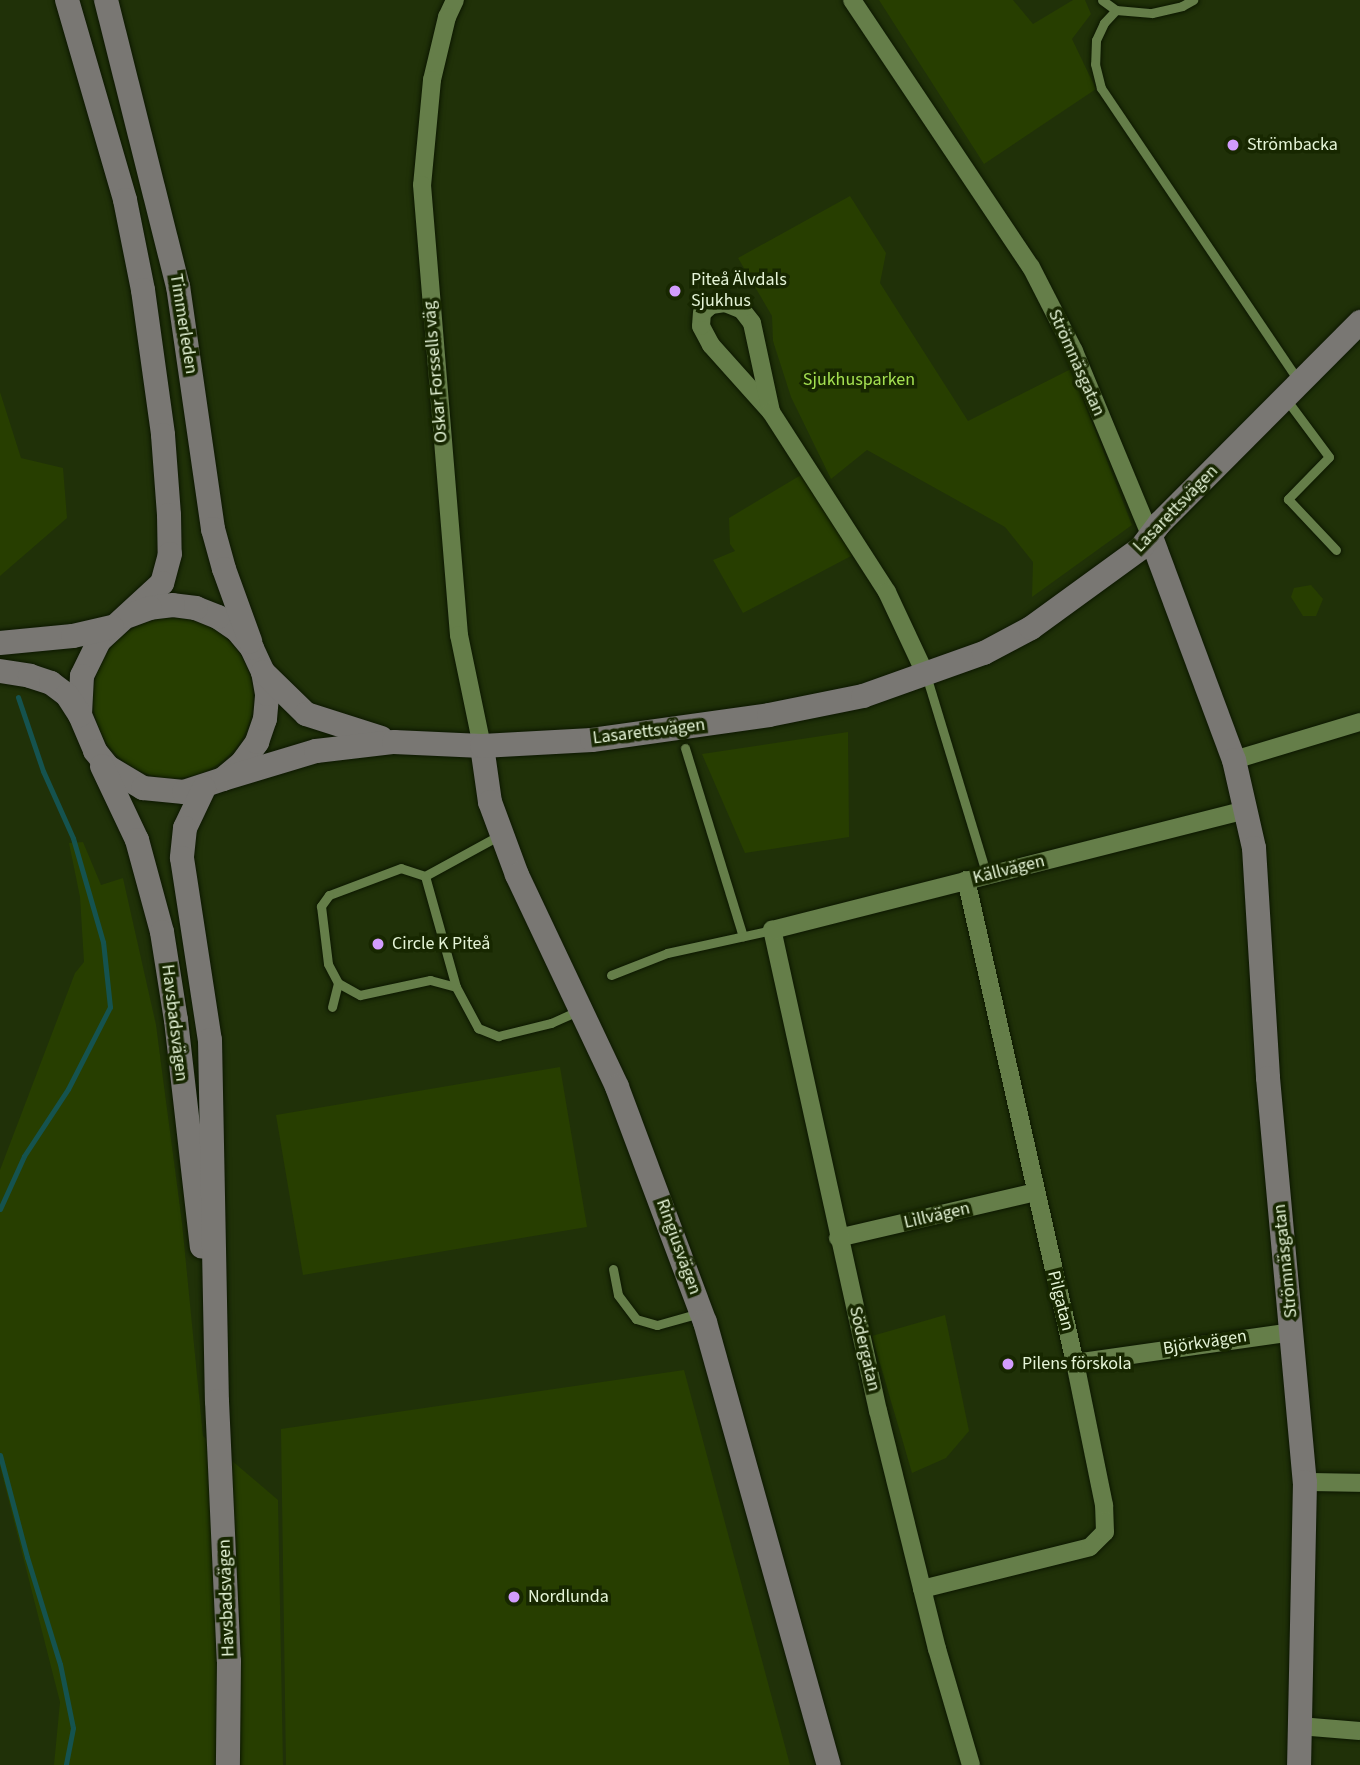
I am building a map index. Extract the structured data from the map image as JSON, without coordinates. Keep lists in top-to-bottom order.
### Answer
{
  "streets": {
    "street": [
      "Timmerleden",
      "Strömnäsgatan",
      "Oskar Forssells väg",
      "Lasarettsvägen",
      "Källvägen",
      "Havsbadsvägen",
      "Lillvägen",
      "Ringiusvägen",
      "Pilgatan",
      "Björkvägen",
      "Södergatan"
    ]
  },
  "crossings": [
    ["Timmerleden", "Lasarettsvägen"],
    ["Timmerleden", "Havsbadsvägen"],
    ["Strömnäsgatan", "Lasarettsvägen"],
    ["Strömnäsgatan", "Källvägen"],
    ["Strömnäsgatan", "Björkvägen"],
    ["Oskar Forssells väg", "Lasarettsvägen"],
    ["Oskar Forssells väg", "Ringiusvägen"],
    ["Lasarettsvägen", "Havsbadsvägen"],
    ["Lasarettsvägen", "Ringiusvägen"],
    ["Källvägen", "Pilgatan"],
    ["Källvägen", "Södergatan"],
    ["Lillvägen", "Pilgatan"],
    ["Lillvägen", "Södergatan"],
    ["Pilgatan", "Björkvägen"],
    ["Pilgatan", "Södergatan"]
  ],
  "parks": ["Sjukhusparken"],
  "places": [
    "Strömbacka",
    "Piteå Älvdals Sjukhus",
    "Circle K Piteå",
    "Pilens förskola",
    "Nordlunda"
  ]
}
